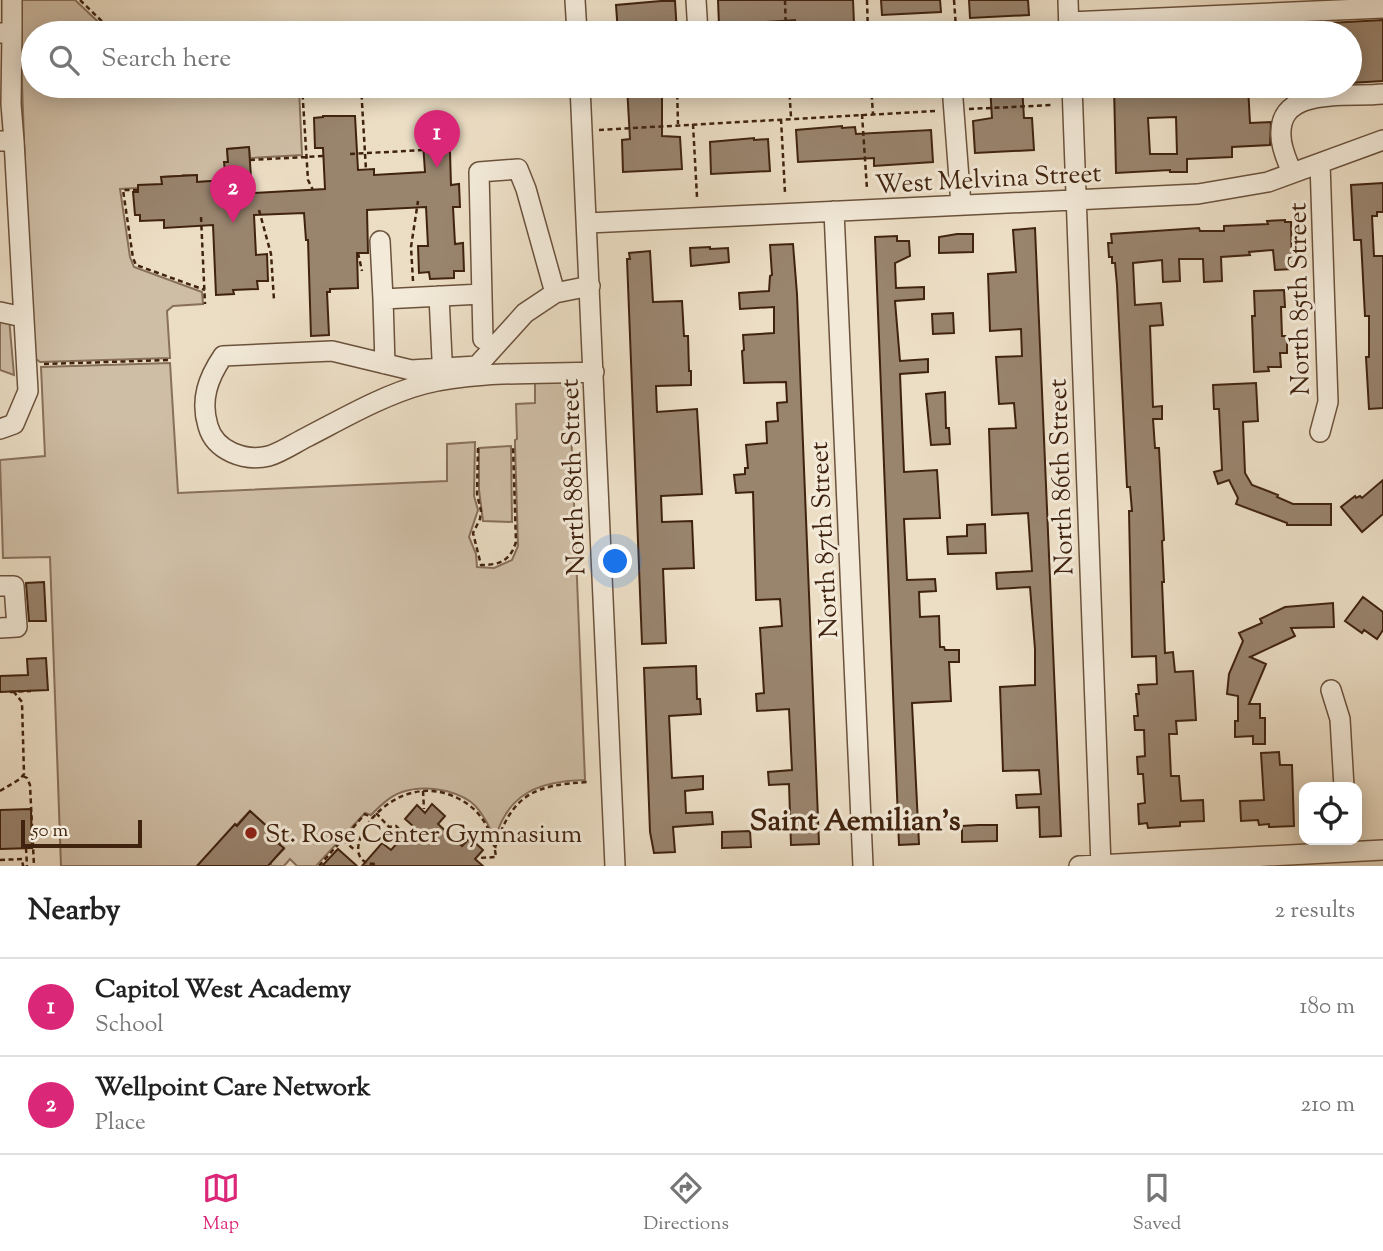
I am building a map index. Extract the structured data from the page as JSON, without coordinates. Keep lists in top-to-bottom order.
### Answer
{
  "streets": {
    "street": [
      "West Melvina Street",
      "North 85th Street",
      "North 88th Street",
      "North 86th Street",
      "North 87th Street"
    ]
  },
  "crossings": [
    ["West Melvina Street", "North 85th Street"],
    ["West Melvina Street", "North 88th Street"],
    ["West Melvina Street", "North 86th Street"],
    ["West Melvina Street", "North 87th Street"]
  ],
  "districts": ["Saint Aemilian's"],
  "places": ["St. Rose Center Gymnasium"],
  "scale_bar": "50 m",
  "page": {
    "search": "Search here",
    "pins": ["1", "2"],
    "scale": "50 m",
    "heading": ["Nearby", "2 results"],
    "list": [
      {
        "mark": "1",
        "name": "Capitol West Academy",
        "note": "School",
        "value": "180 m"
      },
      {
        "mark": "2",
        "name": "Wellpoint Care Network",
        "note": "Place",
        "value": "210 m"
      }
    ],
    "nav": ["Map", "Directions", "Saved"]
  }
}
